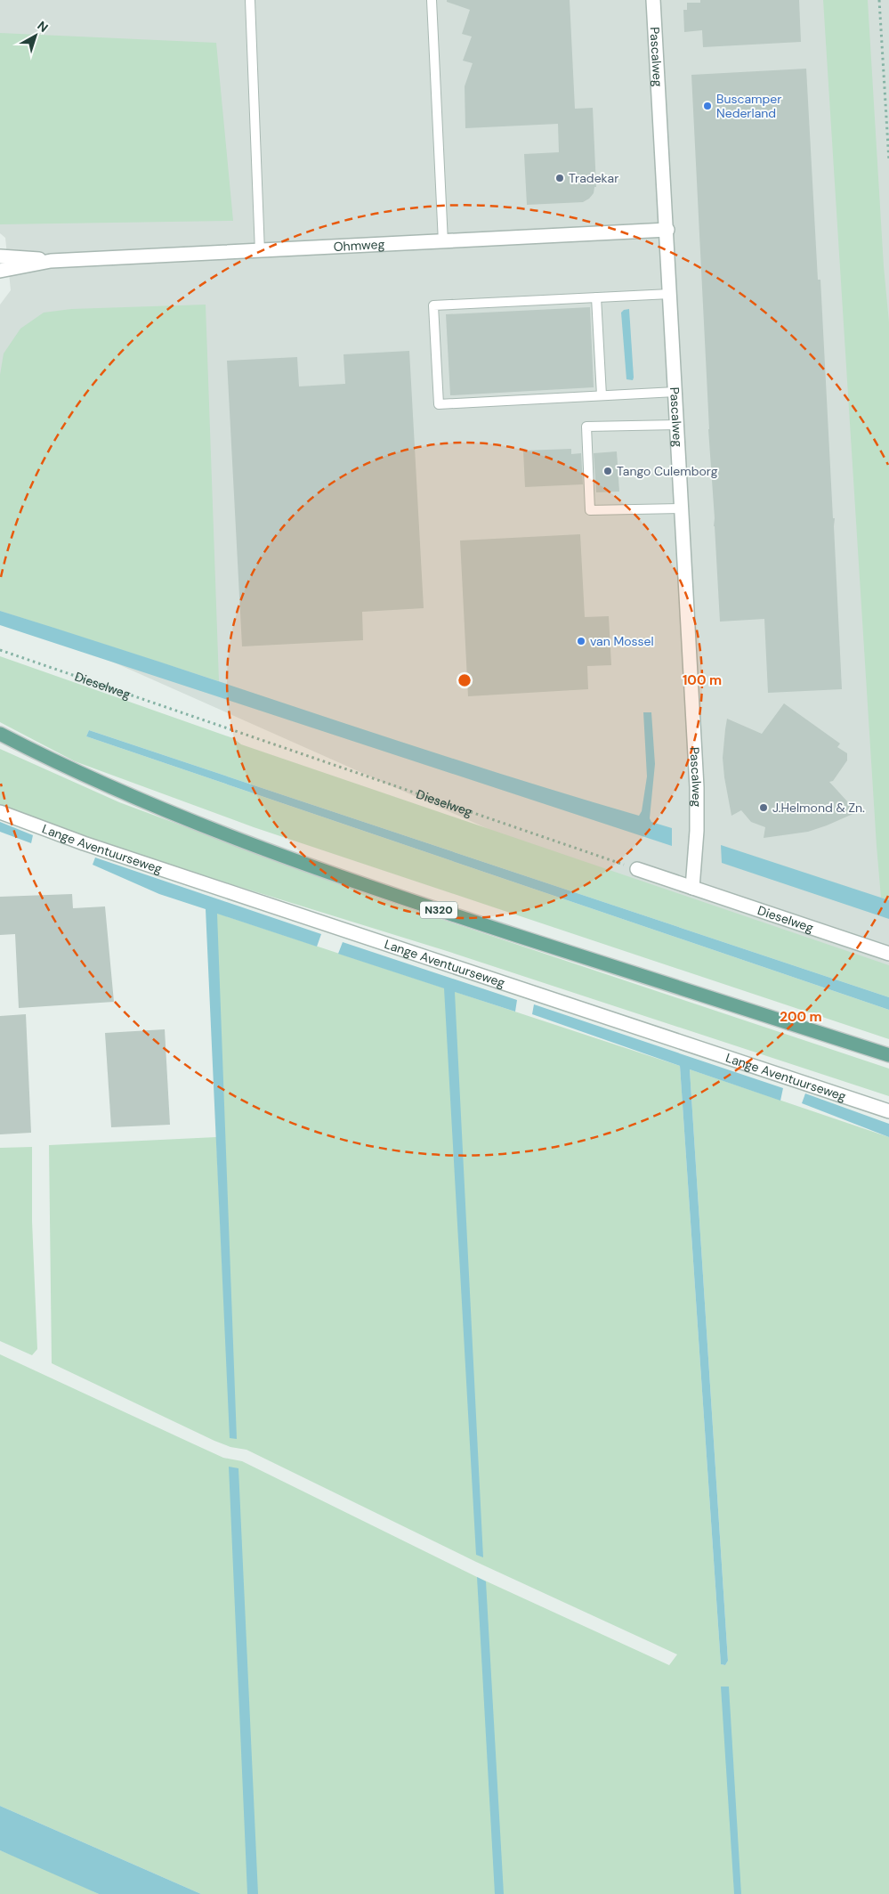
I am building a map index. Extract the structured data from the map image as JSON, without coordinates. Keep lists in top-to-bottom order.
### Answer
{
  "streets": {
    "main road": ["N320"],
    "street": [
      "Pascalweg",
      "Ohmweg",
      "Dieselweg",
      "Lange Aventuurseweg"
    ]
  },
  "crossings": [
    ["Pascalweg", "Ohmweg"],
    ["Pascalweg", "Dieselweg"]
  ],
  "places": [
    "Buscamper Nederland",
    "Tradekar",
    "Tango Culemborg",
    "van Mossel",
    "J.Helmond & Zn."
  ],
  "north": "top right",
  "rings": ["100 m", "200 m"]
}
